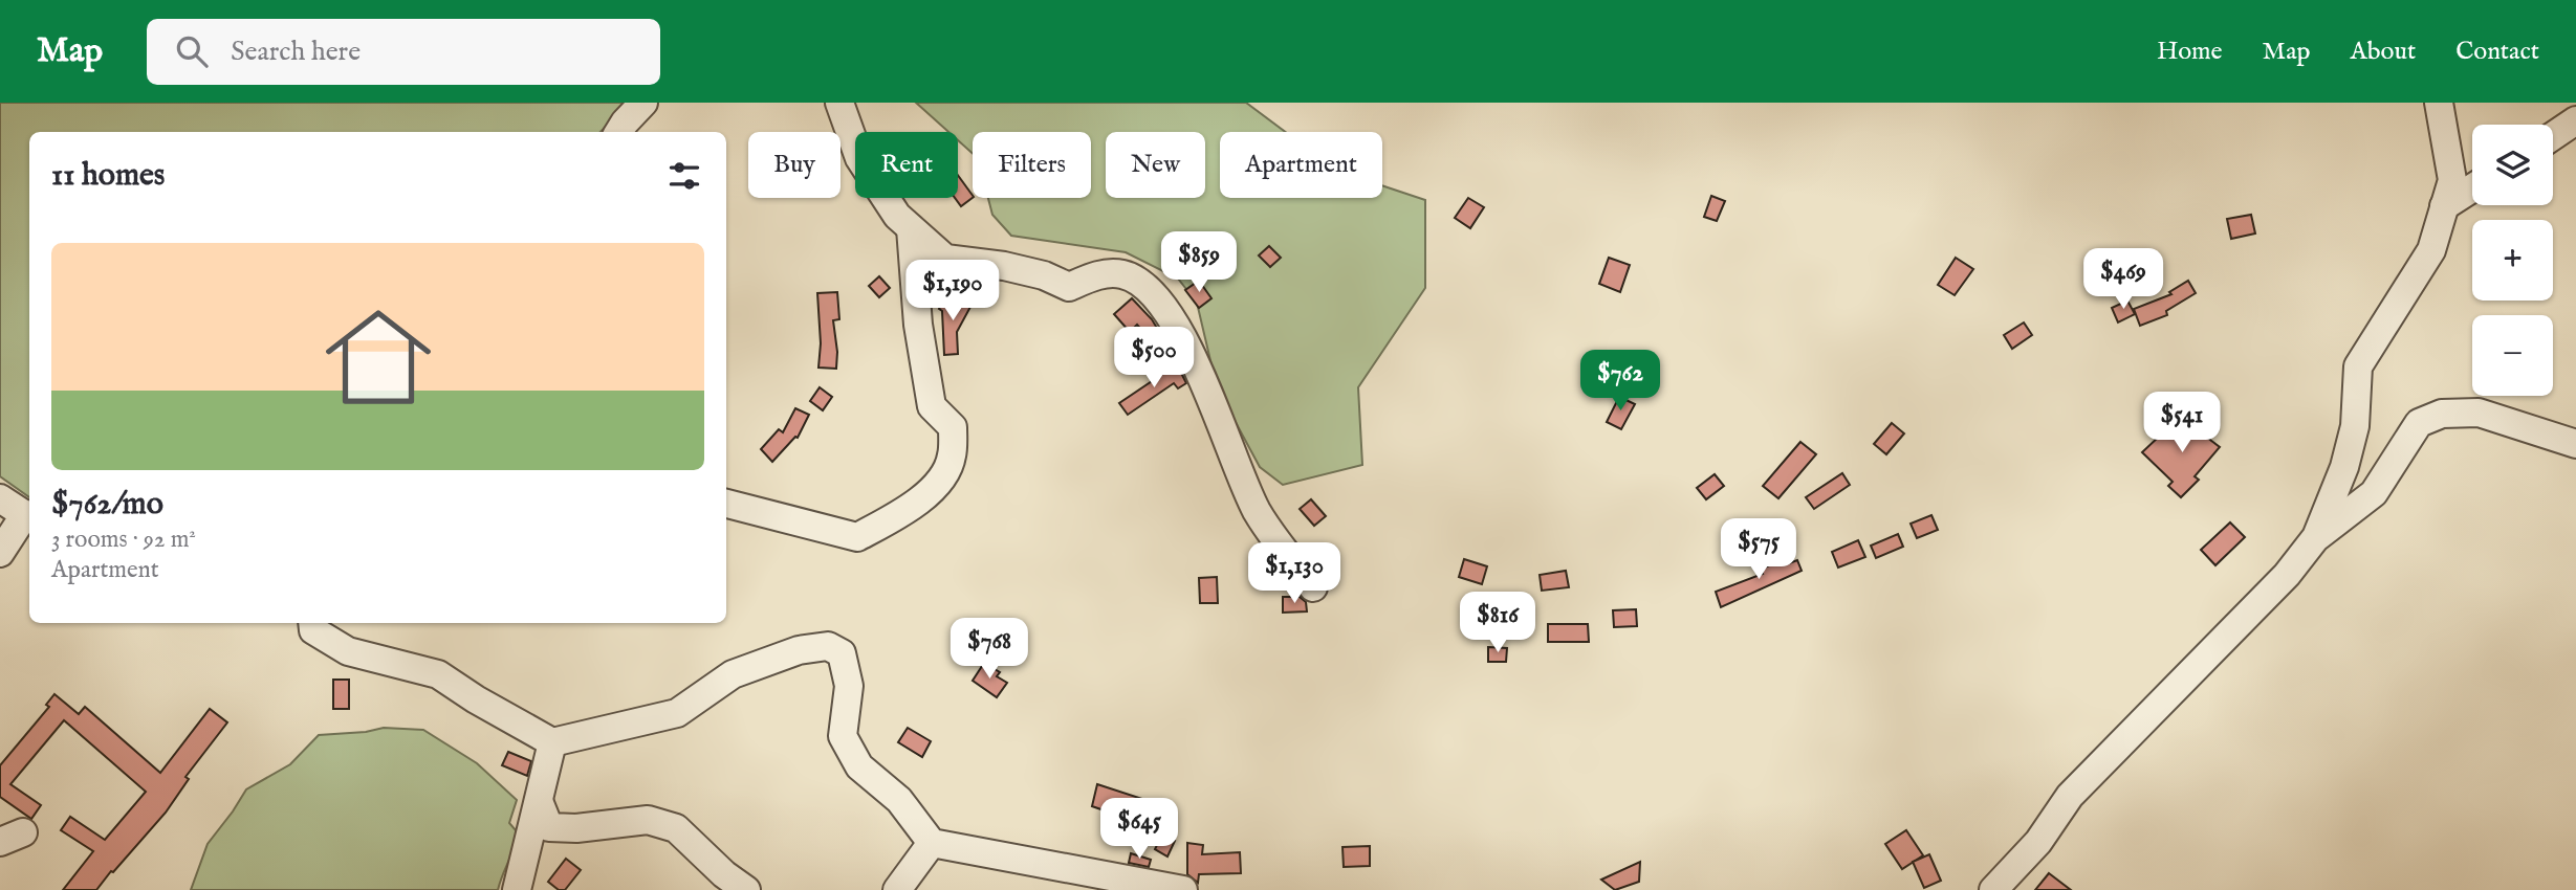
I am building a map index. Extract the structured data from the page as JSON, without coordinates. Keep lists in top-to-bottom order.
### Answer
{
  "page": {
    "header": "Map",
    "search": "Search here",
    "nav": [
      "Home",
      "Map",
      "About",
      "Contact"
    ],
    "map_buttons": ["+", "−"],
    "chip": [
      "Buy",
      "Rent",
      "Filters",
      "New",
      "Apartment"
    ],
    "heading": "11 homes",
    "list": [
      {
        "name": "$762/mo",
        "note": "3 rooms · 92 m² · Apartment"
      }
    ],
    "price": [
      "$859",
      "$469",
      "$1,190",
      "$500",
      "$762",
      "$541",
      "$575",
      "$1,130",
      "$816",
      "$768",
      "$645"
    ]
  }
}
